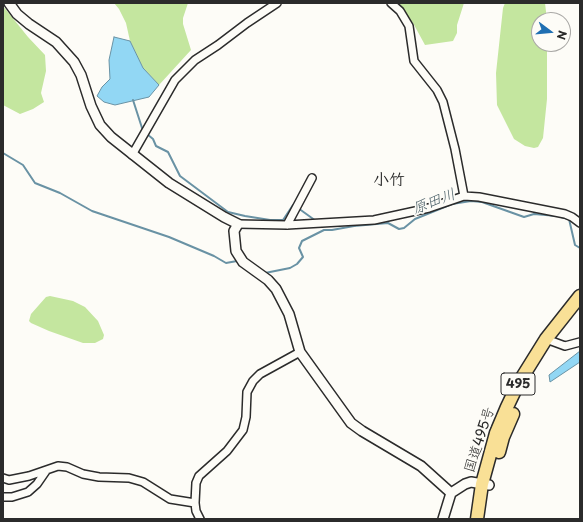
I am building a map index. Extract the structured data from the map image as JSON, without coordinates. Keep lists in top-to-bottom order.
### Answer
{
  "streets": {
    "highway": ["495", "国道495号"]
  },
  "districts": ["小竹"],
  "water": ["原田川"],
  "north": "right"
}
